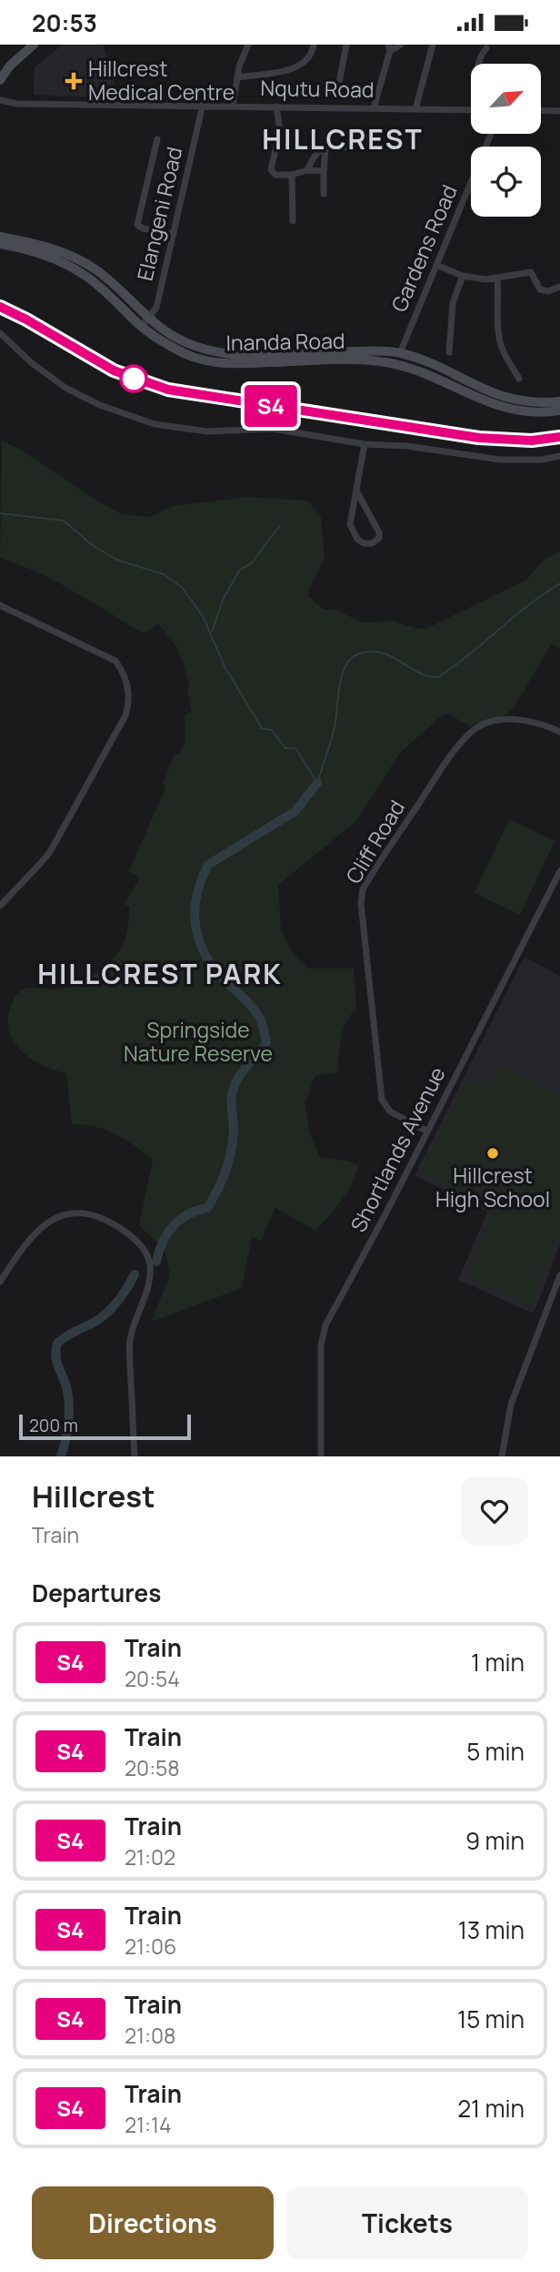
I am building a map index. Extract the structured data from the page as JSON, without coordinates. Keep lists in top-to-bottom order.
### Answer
{
  "streets": {
    "main road": ["Inanda Road"],
    "street": [
      "Nqutu Road",
      "Elangeni Road",
      "Gardens Road",
      "Cliff Road",
      "Shortlands Avenue"
    ]
  },
  "crossings": [
    ["Nqutu Road", "Elangeni Road"],
    ["Elangeni Road", "Inanda Road"],
    ["Gardens Road", "Inanda Road"],
    ["Cliff Road", "Shortlands Avenue"]
  ],
  "districts": ["HILLCREST", "HILLCREST PARK"],
  "parks": ["Springside Nature Reserve"],
  "places": {
    "health": ["Hillcrest Medical Centre"],
    "other": ["Hillcrest High School"]
  },
  "scale_bar": "200 m",
  "north": "top right",
  "page": {
    "status": "20:53",
    "on_map": "S4",
    "scale": "200 m",
    "heading": [
      ["Hillcrest", "Train"],
      "Departures"
    ],
    "list": [
      {
        "mark": "S4",
        "name": "Train",
        "note": "20:54",
        "value": "1 min"
      },
      {
        "mark": "S4",
        "name": "Train",
        "note": "20:58",
        "value": "5 min"
      },
      {
        "mark": "S4",
        "name": "Train",
        "note": "21:02",
        "value": "9 min"
      },
      {
        "mark": "S4",
        "name": "Train",
        "note": "21:06",
        "value": "13 min"
      },
      {
        "mark": "S4",
        "name": "Train",
        "note": "21:08",
        "value": "15 min"
      },
      {
        "mark": "S4",
        "name": "Train",
        "note": "21:14",
        "value": "21 min"
      }
    ],
    "buttons": ["Directions", "Tickets"]
  }
}
